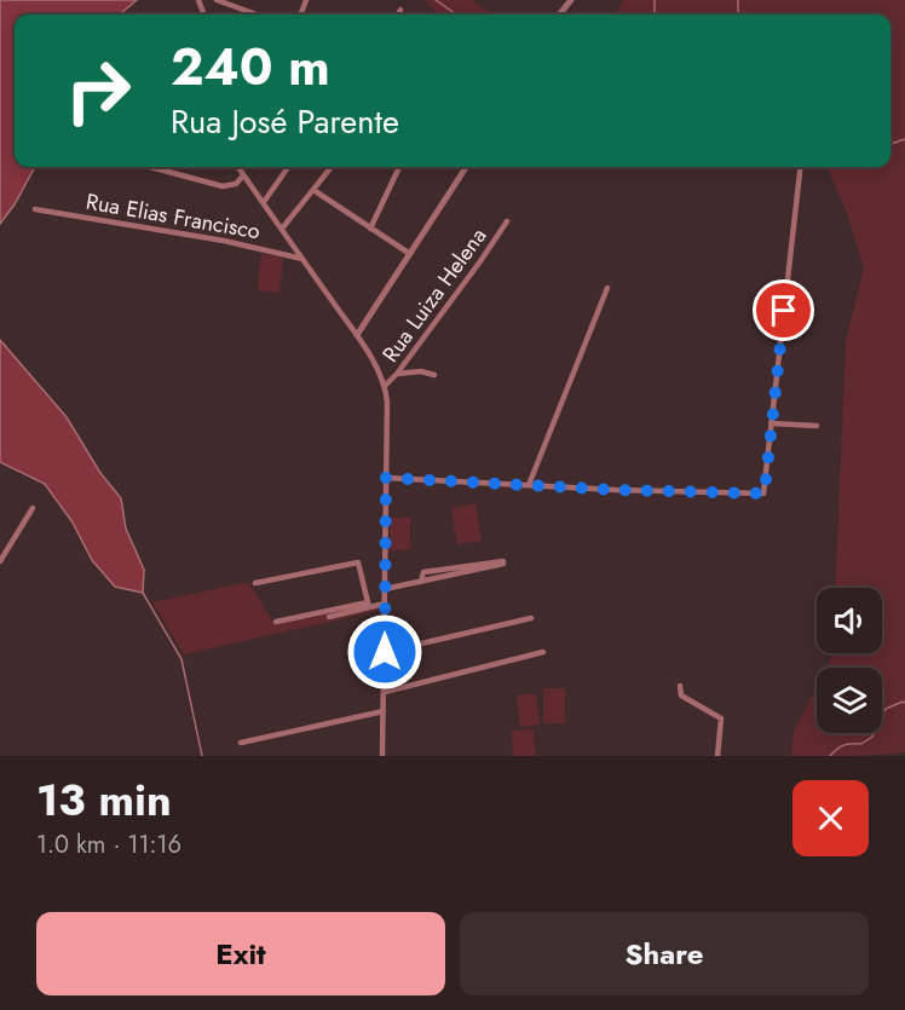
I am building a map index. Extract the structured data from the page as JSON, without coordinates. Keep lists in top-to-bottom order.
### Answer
{
  "streets": {
    "street": ["Rua Elias Francisco", "Rua Luiza Helena"]
  },
  "page": {
    "turn": ["240 m", "Rua José Parente"],
    "heading": ["13 min", "1.0 km · 11:16"],
    "buttons": ["Exit", "Share"]
  }
}
